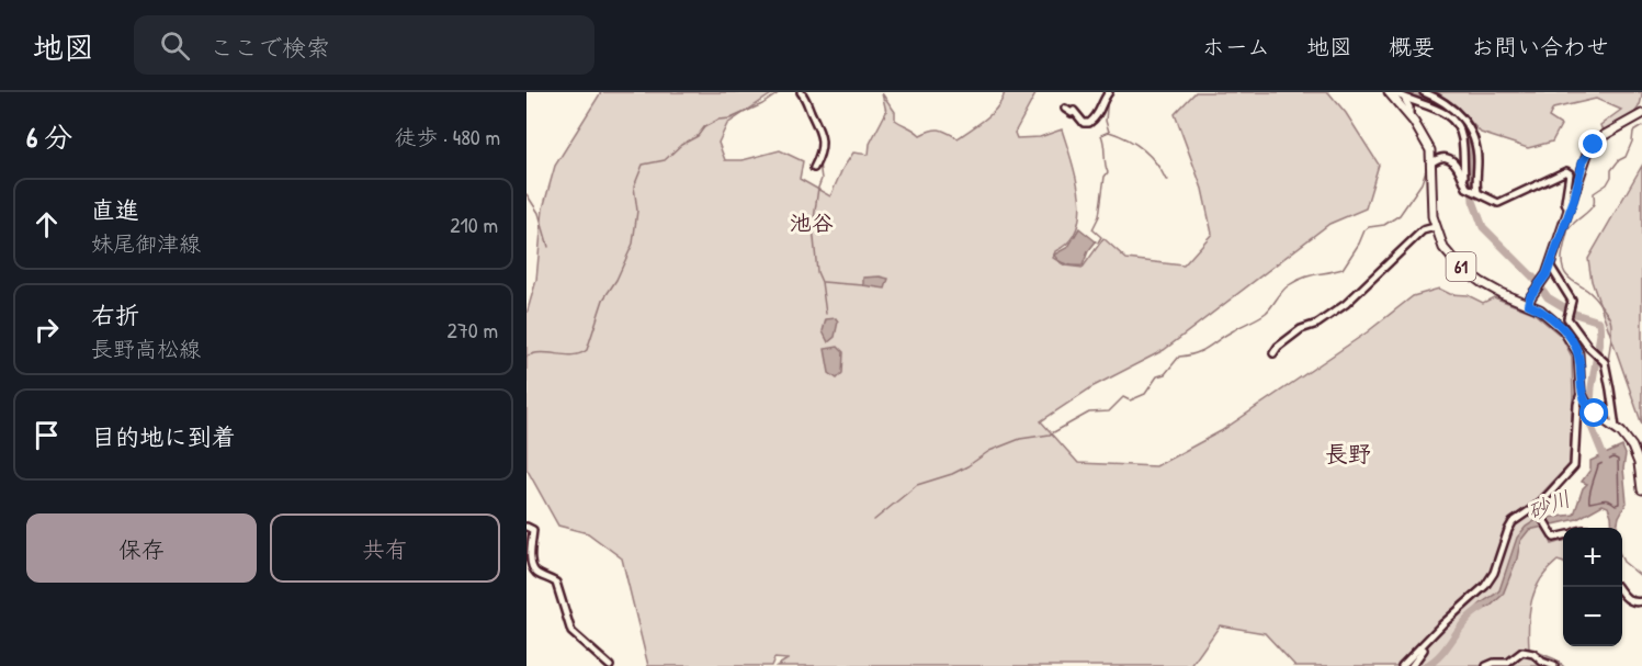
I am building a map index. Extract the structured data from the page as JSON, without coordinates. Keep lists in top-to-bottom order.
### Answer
{
  "streets": {
    "main road": ["61"]
  },
  "districts": ["池谷", "長野"],
  "water": ["砂川"],
  "page": {
    "header": "地図",
    "search": "ここで検索",
    "nav": [
      "ホーム",
      "地図",
      "概要",
      "お問い合わせ"
    ],
    "heading": ["6 分", "徒歩 · 480 m"],
    "list": [
      ["直進", "妹尾御津線", "210 m"],
      ["右折", "長野高松線", "270 m"],
      "目的地に到着"
    ],
    "buttons": ["保存", "共有"],
    "map_buttons": ["+", "−"]
  }
}
